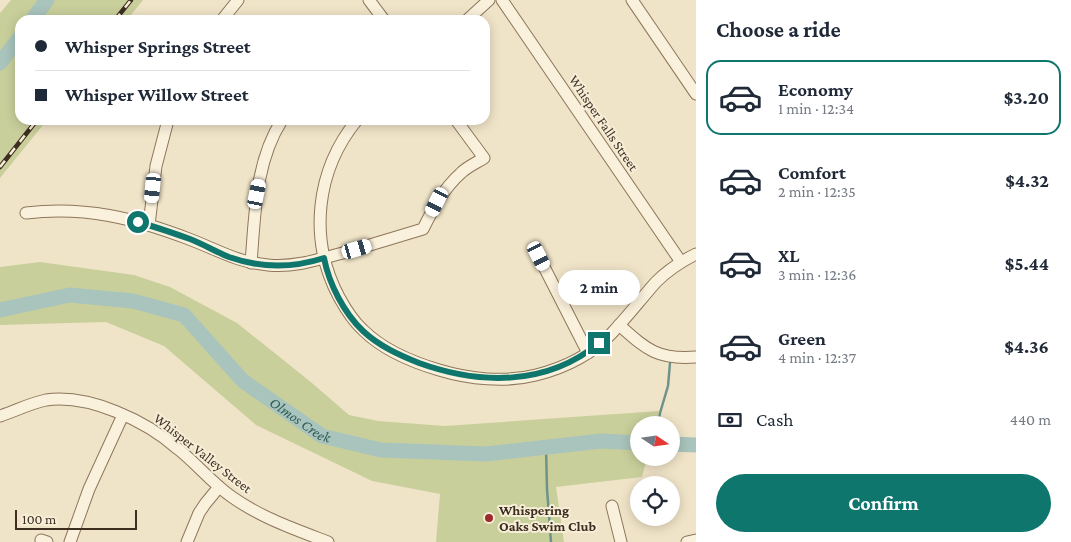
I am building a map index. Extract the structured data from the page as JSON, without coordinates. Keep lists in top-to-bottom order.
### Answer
{
  "streets": {
    "street": ["Whisper Falls Street", "Whisper Valley Street"]
  },
  "water": ["Olmos Creek"],
  "places": ["Whispering Oaks Swim Club"],
  "scale_bar": "100 m",
  "north": "right",
  "page": {
    "heading": "Choose a ride",
    "banner": ["Whisper Springs Street", "Whisper Willow Street"],
    "list": [
      {
        "name": "Economy",
        "note": "1 min · 12:34",
        "value": "$3.20"
      },
      {
        "name": "Comfort",
        "note": "2 min · 12:35",
        "value": "$4.32"
      },
      {
        "name": "XL",
        "note": "3 min · 12:36",
        "value": "$5.44"
      },
      {
        "name": "Green",
        "note": "4 min · 12:37",
        "value": "$4.36"
      }
    ],
    "bubble": "2 min",
    "pay": ["Cash", "440 m"],
    "buttons": "Confirm",
    "scale": "100 m"
  }
}
